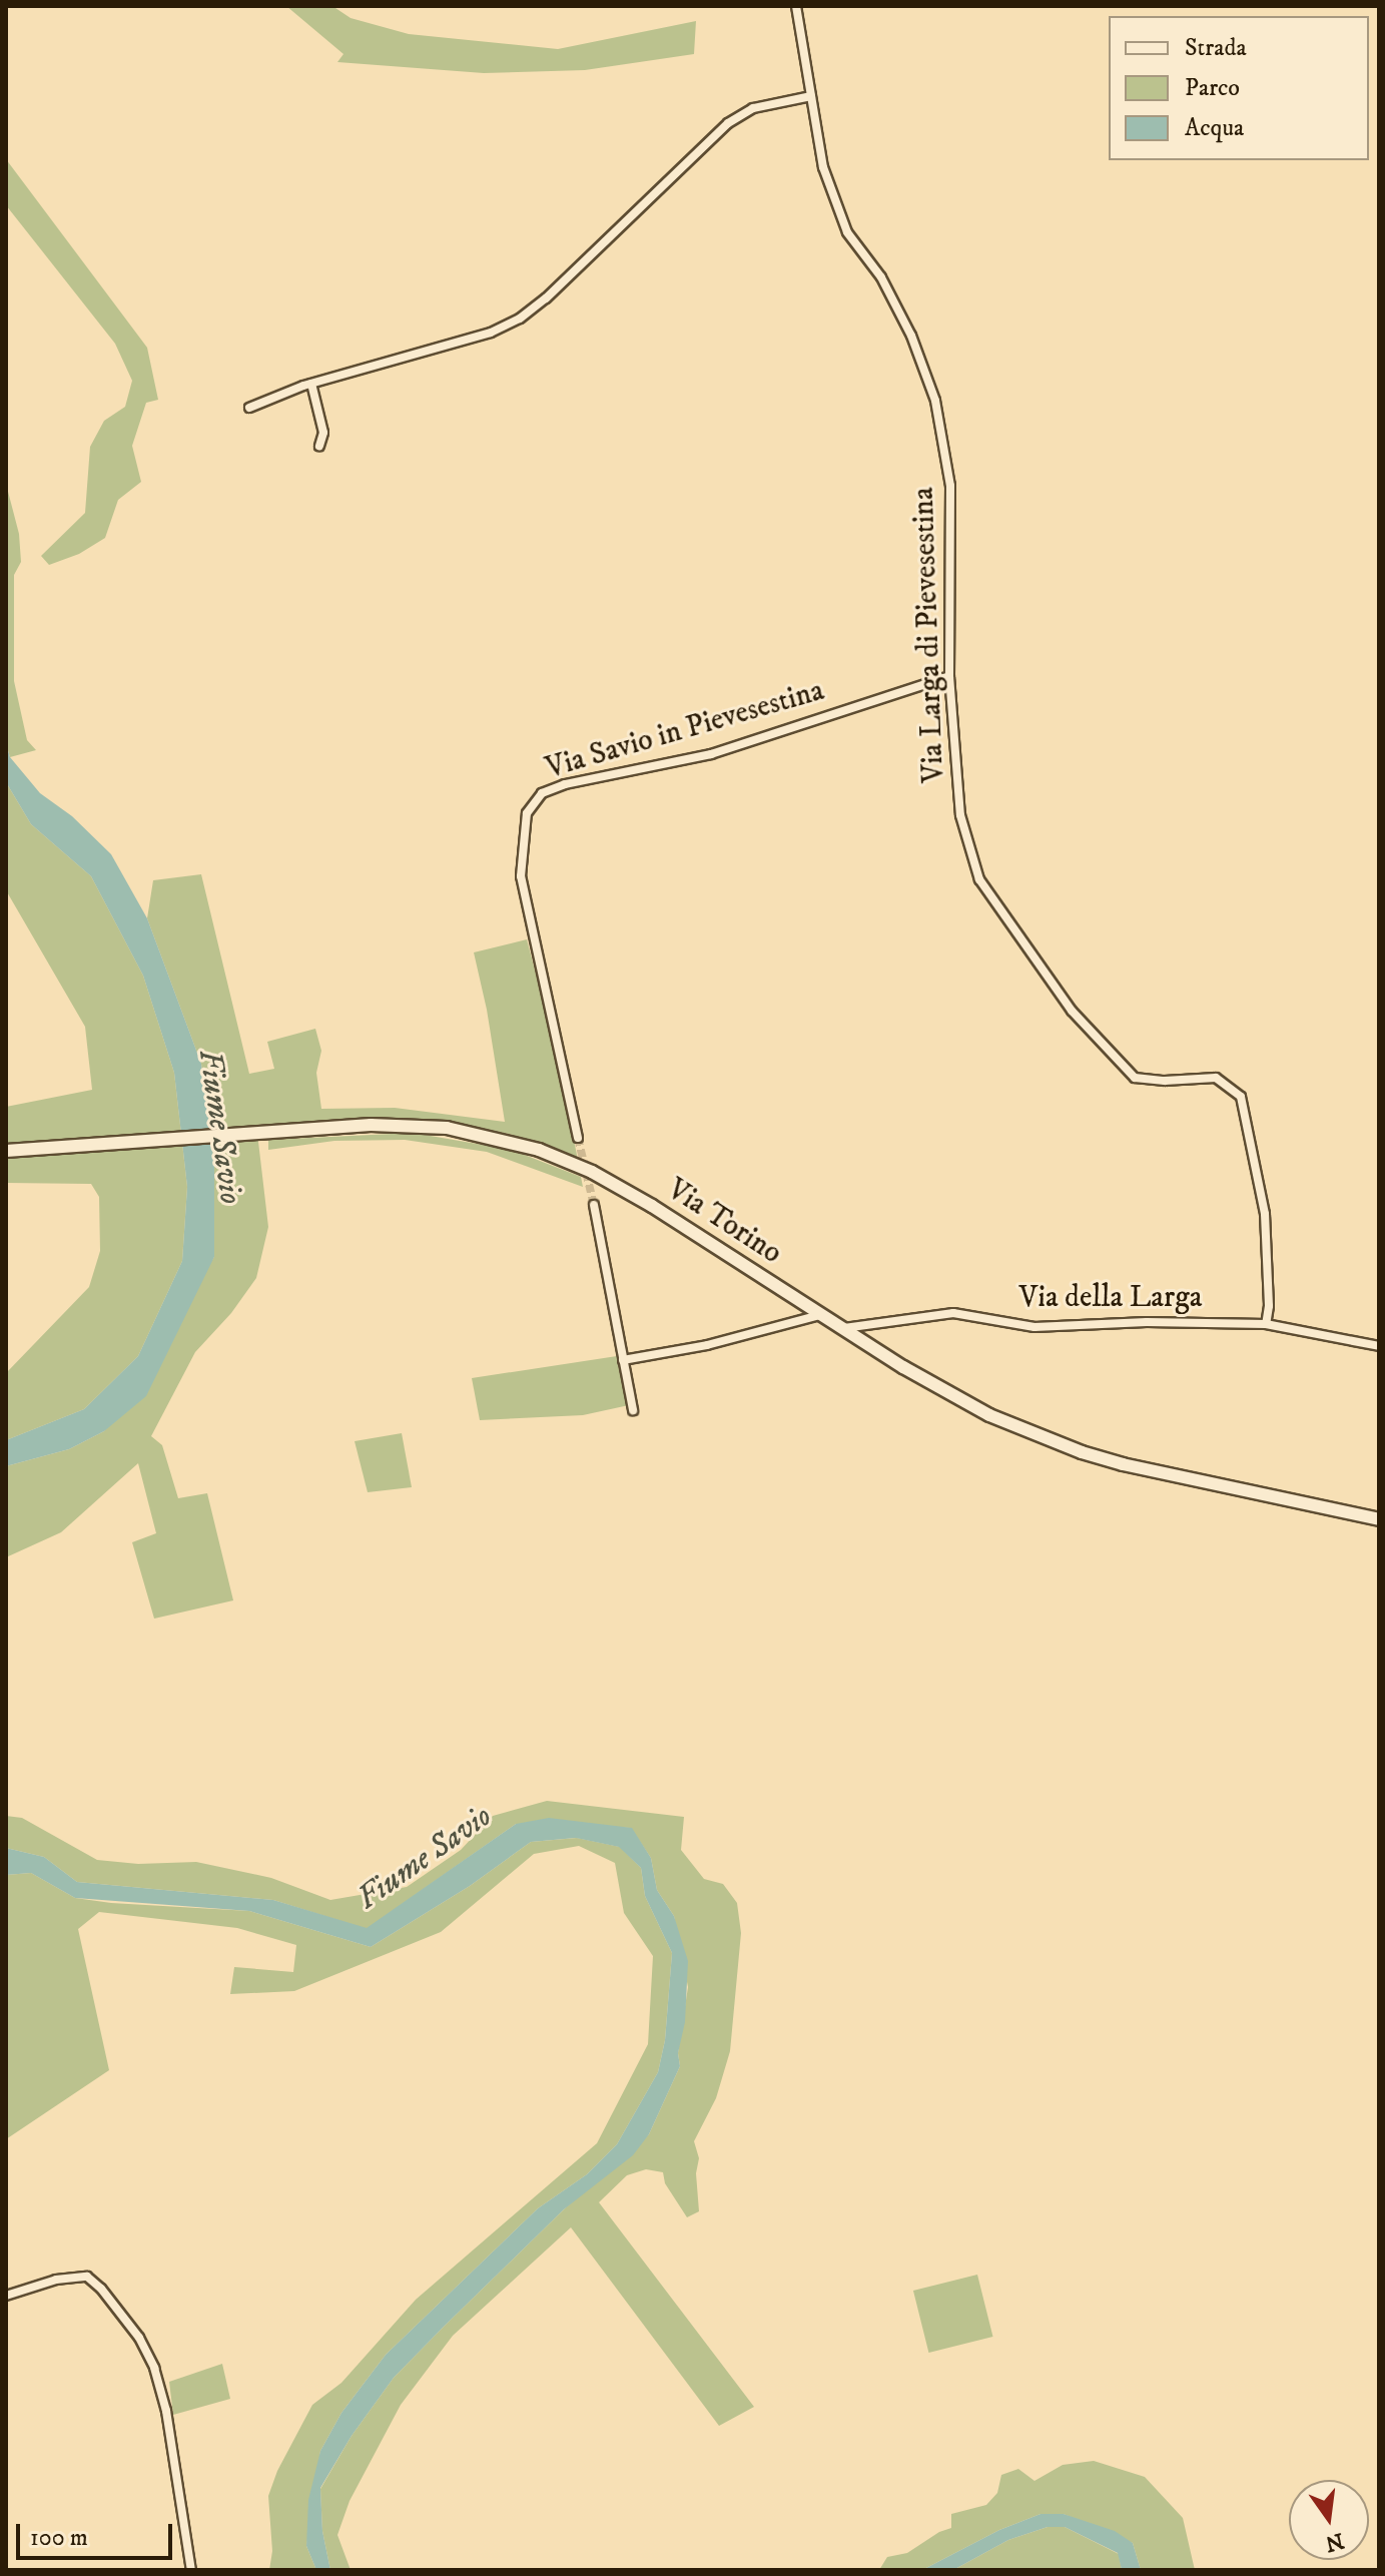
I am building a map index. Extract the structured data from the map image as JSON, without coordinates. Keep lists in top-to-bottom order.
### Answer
{
  "streets": {
    "main road": ["Via Torino"],
    "street": ["Via Larga di Pievesestina", "Via Savio in Pievesestina", "Via della Larga"]
  },
  "crossings": [
    ["Via Larga di Pievesestina", "Via Savio in Pievesestina"],
    ["Via Larga di Pievesestina", "Via della Larga"],
    ["Via Torino", "Via della Larga"]
  ],
  "water": ["Fiume Savio"],
  "legend": ["Strada", "Parco", "Acqua"],
  "scale_bar": "100 m",
  "north": "bottom"
}
